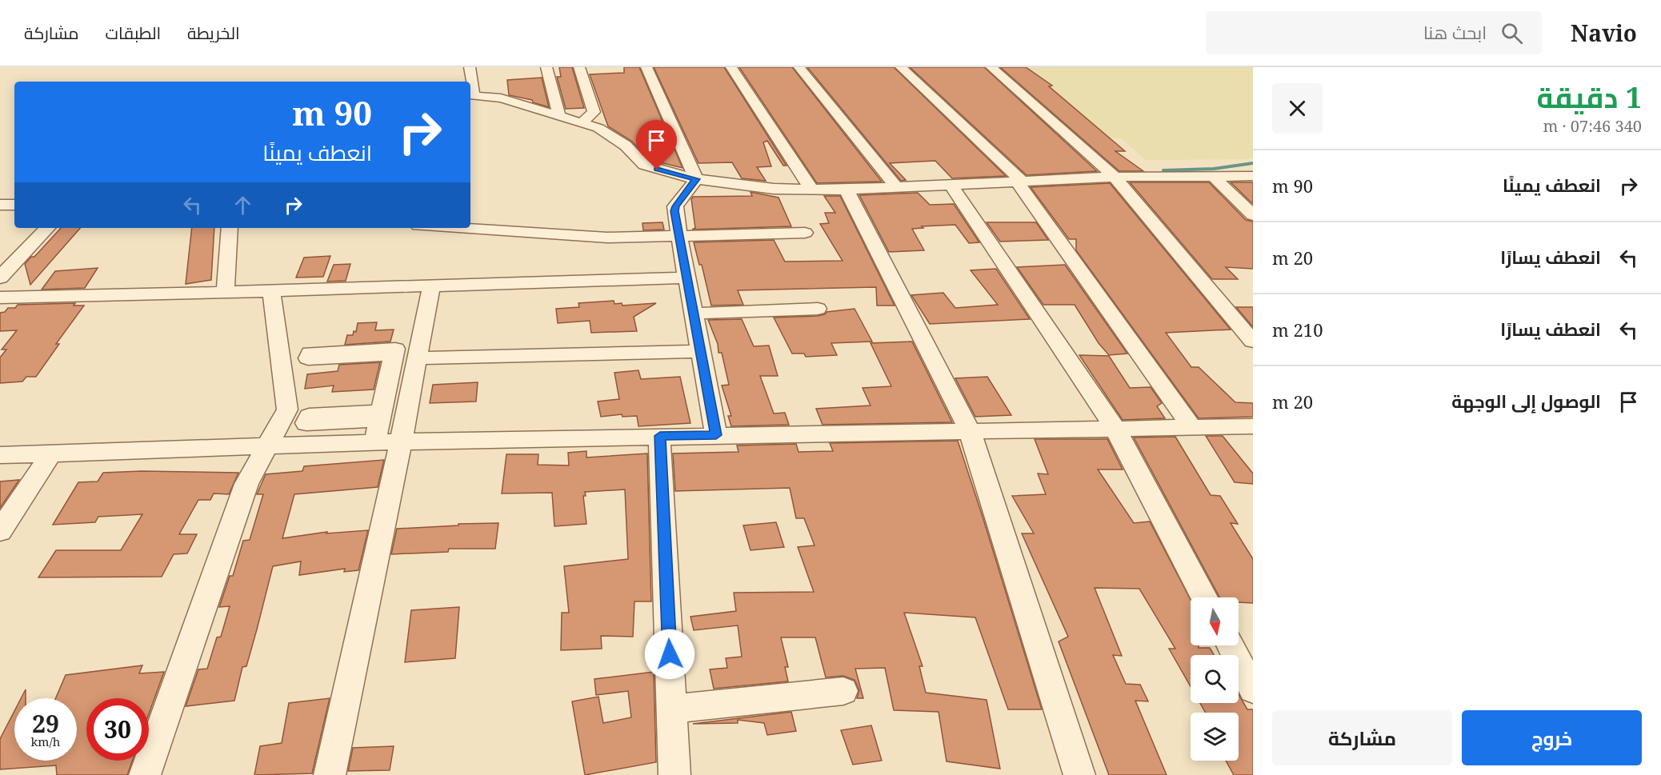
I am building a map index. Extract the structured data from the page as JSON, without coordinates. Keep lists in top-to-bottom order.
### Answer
{
  "north": "bottom",
  "page": {
    "header": "Navio",
    "search": "ابحث هنا",
    "nav": ["الخريطة", "الطبقات", "مشاركة"],
    "heading": ["1 دقيقة", "340 m · 07:46"],
    "turn": ["90 m", "انعطف يمينًا"],
    "list": [
      {
        "name": "انعطف يمينًا",
        "value": "90 m"
      },
      {
        "name": "انعطف يسارًا",
        "value": "20 m"
      },
      {
        "name": "انعطف يسارًا",
        "value": "210 m"
      },
      {
        "name": "الوصول إلى الوجهة",
        "value": "20 m"
      }
    ],
    "speed": "29 km/h",
    "limit": "30",
    "buttons": ["خروج", "مشاركة"]
  }
}
